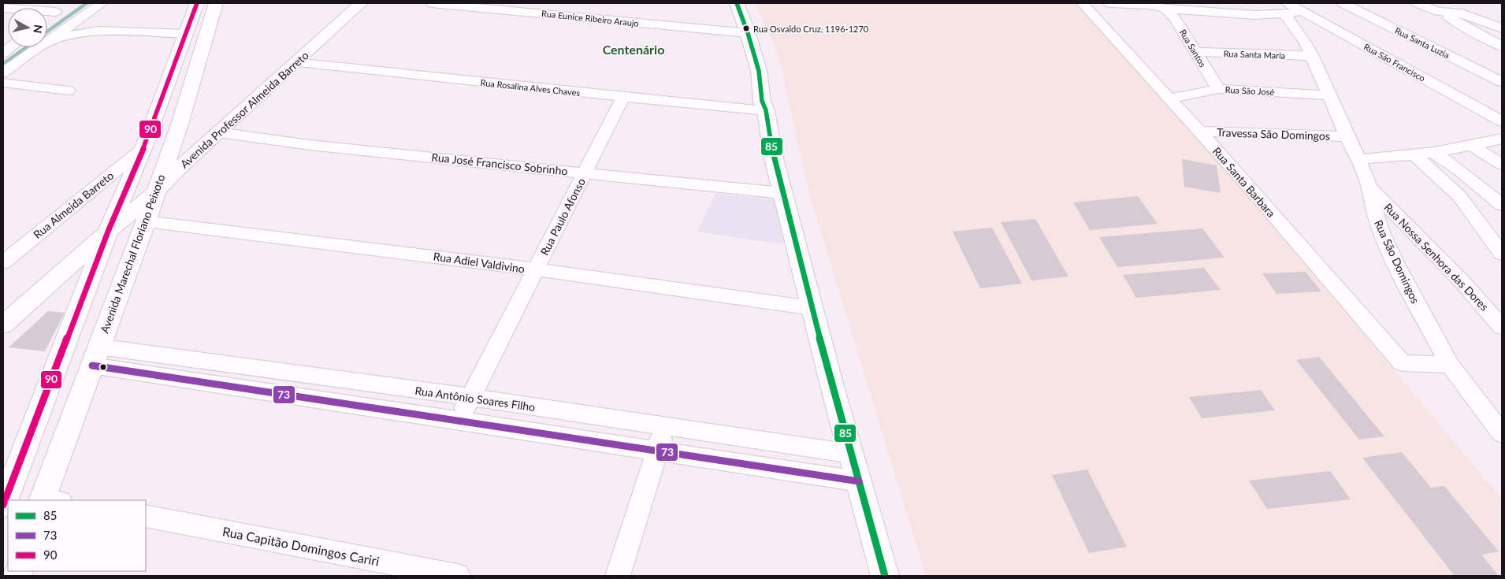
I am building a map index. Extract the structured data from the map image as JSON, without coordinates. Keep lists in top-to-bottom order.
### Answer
{
  "streets": {
    "main road": ["Avenida Professor Almeida Barreto", "Avenida Marechal Floriano Peixoto"],
    "street": [
      "Rua Eunice Ribeiro Araujo",
      "Rua Santa Luzia",
      "Rua Santos",
      "Rua Santa Maria",
      "Rua São Francisco",
      "Rua Rosalina Alves Chaves",
      "Rua São José",
      "Travessa São Domingos",
      "Rua José Francisco Sobrinho",
      "Rua Santa Barbara",
      "Rua Almeida Barreto",
      "Rua Paulo Afonso",
      "Rua Nossa Senhora das Dores",
      "Rua São Domingos",
      "Rua Adiel Valdivino",
      "Rua Antônio Soares Filho",
      "Rua Capitão Domingos Cariri"
    ]
  },
  "crossings": [
    ["Rua Santos", "Rua Santa Maria"],
    ["Rua Santos", "Rua São José"],
    ["Rua Santa Maria", "Rua São Domingos"],
    ["Rua São Francisco", "Rua São Domingos"],
    ["Rua Rosalina Alves Chaves", "Avenida Professor Almeida Barreto"],
    ["Rua Rosalina Alves Chaves", "Rua Paulo Afonso"],
    ["Rua São José", "Rua Santa Barbara"],
    ["Rua São José", "Rua São Domingos"],
    ["Avenida Professor Almeida Barreto", "Rua José Francisco Sobrinho"],
    ["Avenida Professor Almeida Barreto", "Avenida Marechal Floriano Peixoto"],
    ["Travessa São Domingos", "Rua Santa Barbara"],
    ["Travessa São Domingos", "Rua São Domingos"],
    ["Rua José Francisco Sobrinho", "Rua Paulo Afonso"],
    ["Rua Santa Barbara", "Rua São Domingos"],
    ["Rua Paulo Afonso", "Rua Adiel Valdivino"],
    ["Rua Paulo Afonso", "Rua Antônio Soares Filho"],
    ["Avenida Marechal Floriano Peixoto", "Rua Adiel Valdivino"],
    ["Avenida Marechal Floriano Peixoto", "Rua Antônio Soares Filho"],
    ["Rua Nossa Senhora das Dores", "Rua São Domingos"]
  ],
  "districts": ["Centenário"],
  "places": ["Rua Osvaldo Cruz, 1196-1270"],
  "lines": ["transit line 85", "transit line 90", "transit line 73"],
  "legend": ["85", "73", "90"],
  "north": "right"
}
